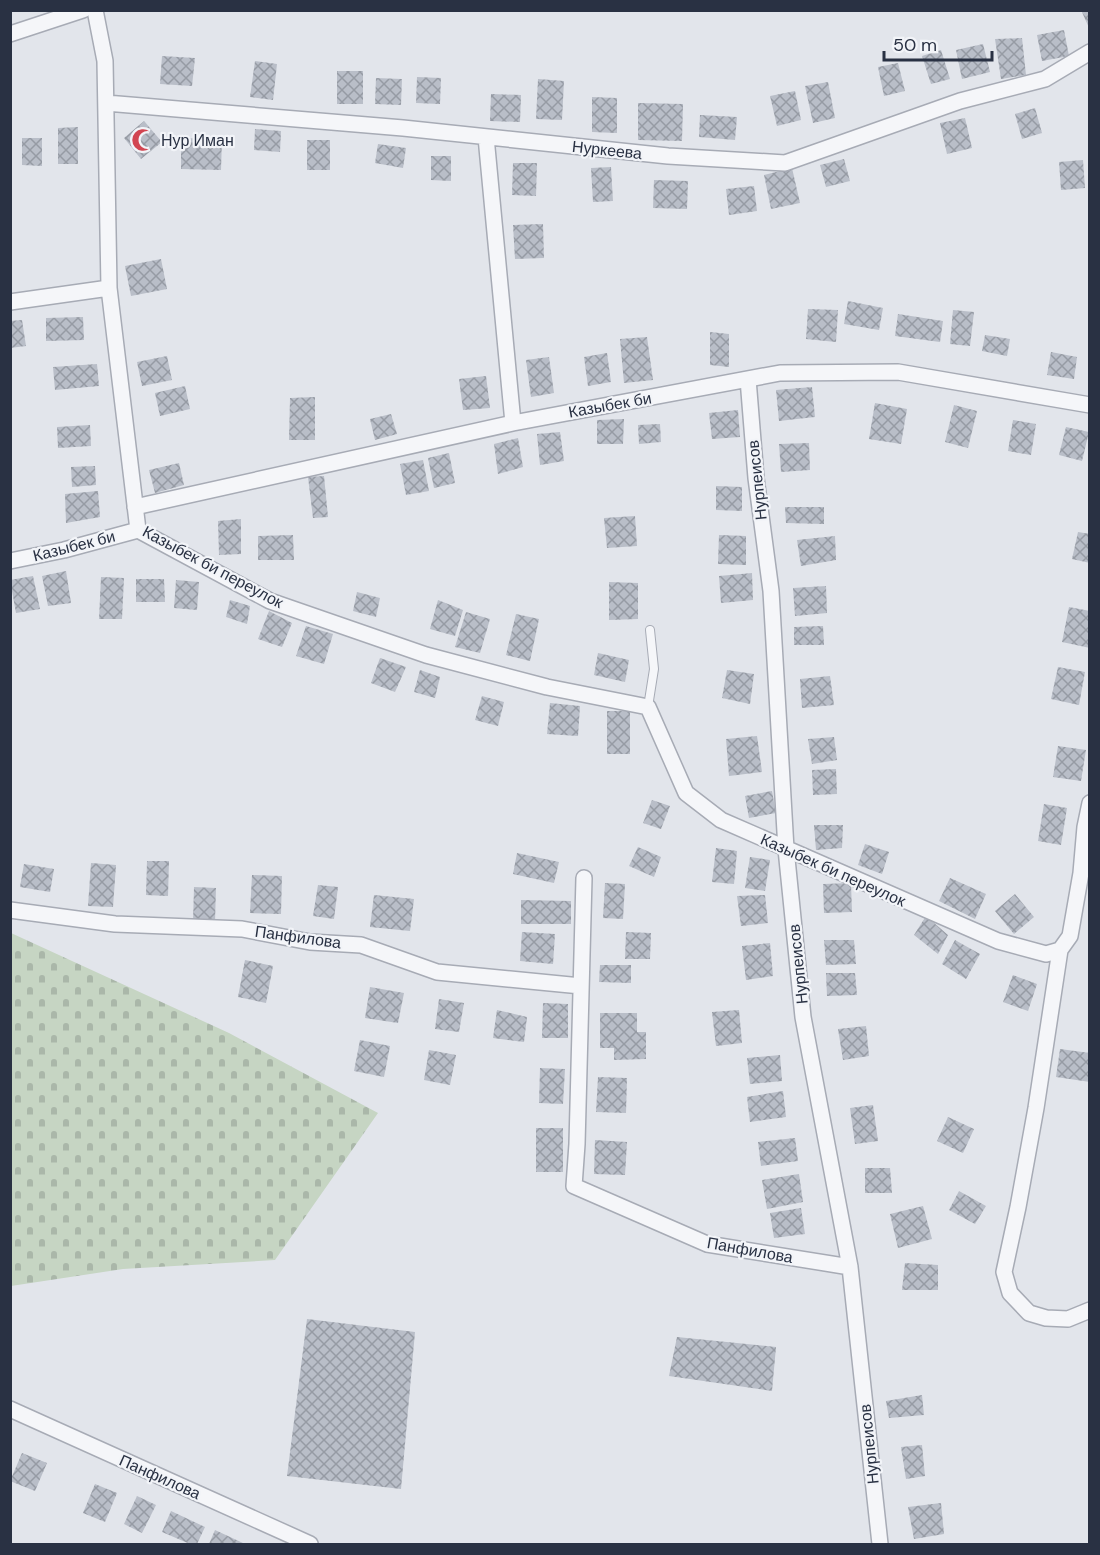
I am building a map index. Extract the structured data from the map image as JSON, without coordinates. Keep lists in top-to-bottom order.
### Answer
{
  "streets": {
    "street": [
      "Нуркеева",
      "Казыбек би",
      "Нурпеисов",
      "Казыбек би переулок",
      "Панфилова"
    ]
  },
  "crossings": [
    ["Нуркеева", "Казыбек би переулок"],
    ["Казыбек би", "Нурпеисов"],
    ["Казыбек би", "Казыбек би переулок"],
    ["Нурпеисов", "Казыбек би переулок"],
    ["Нурпеисов", "Панфилова"]
  ],
  "places": {
    "mosque": ["Нур Иман"]
  },
  "scale_bar": "50 m"
}
